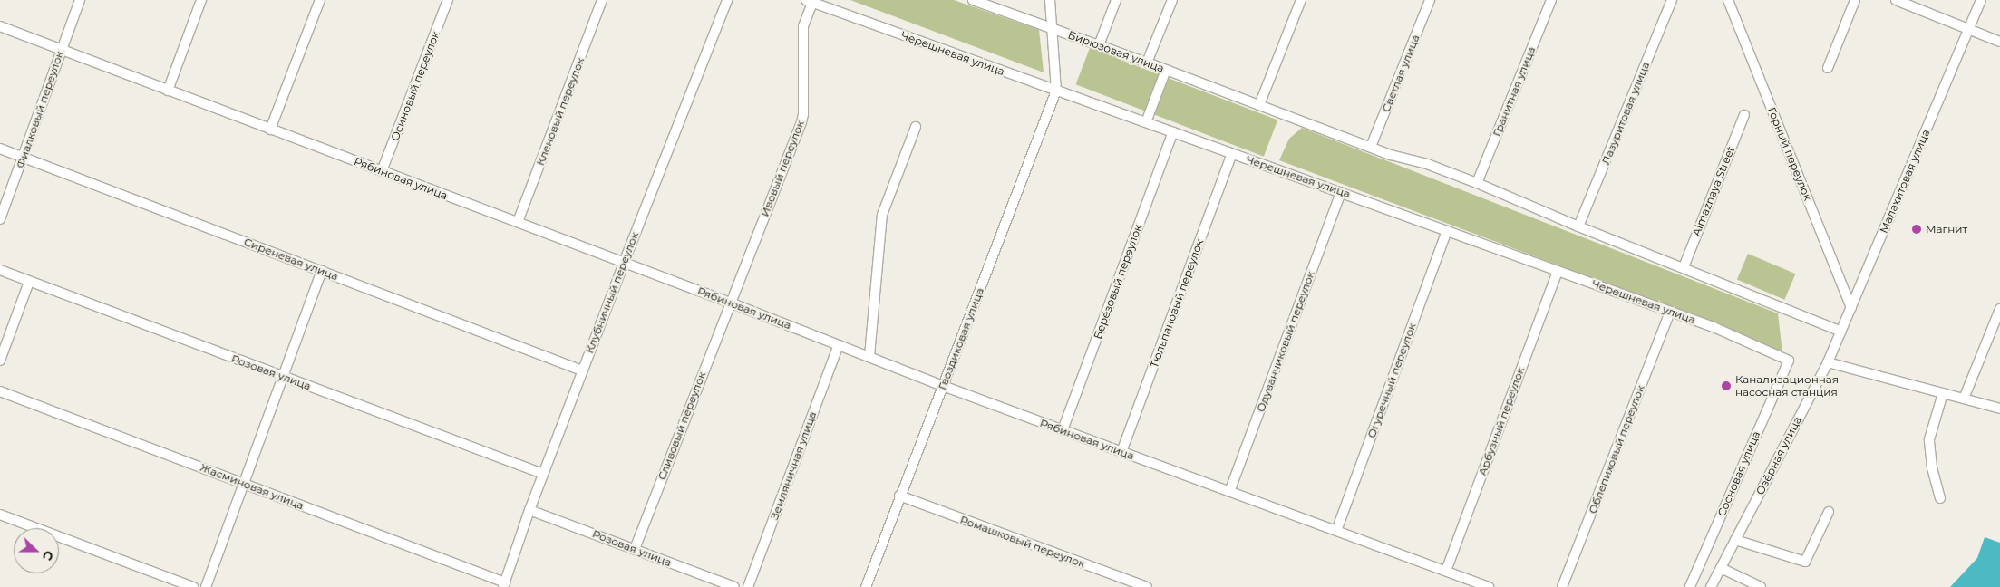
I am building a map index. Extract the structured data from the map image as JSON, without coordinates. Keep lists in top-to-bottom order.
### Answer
{
  "streets": {
    "street": [
      "Бирюзовая улица",
      "Черешневая улица",
      "Светлая улица",
      "Осиновый переулок",
      "Гранитная улица",
      "Фиалковый переулок",
      "Кленовый переулок",
      "Лазуритовая улица",
      "Горный переулок",
      "Ивовый переулок",
      "Рябиновая улица",
      "Малахитовая улица",
      "Almaznaya Street",
      "Сиреневая улица",
      "Берёзовый переулок",
      "Клубничный переулок",
      "Тюльпановый переулок",
      "Гвоздиковая улица",
      "Одуванчиковый переулок",
      "Розовая улица",
      "Огуречный переулок",
      "Арбузный переулок",
      "Сливовый переулок",
      "Облепиховый переулок",
      "Озёрная улица",
      "Земляничная улица",
      "Сосновая улица",
      "Жасминовая улица",
      "Ромашковый переулок"
    ]
  },
  "crossings": [
    ["Бирюзовая улица", "Светлая улица"],
    ["Бирюзовая улица", "Гранитная улица"],
    ["Бирюзовая улица", "Лазуритовая улица"],
    ["Бирюзовая улица", "Малахитовая улица"],
    ["Бирюзовая улица", "Almaznaya Street"],
    ["Черешневая улица", "Ивовый переулок"],
    ["Черешневая улица", "Берёзовый переулок"],
    ["Черешневая улица", "Тюльпановый переулок"],
    ["Черешневая улица", "Гвоздиковая улица"],
    ["Черешневая улица", "Одуванчиковый переулок"],
    ["Черешневая улица", "Огуречный переулок"],
    ["Черешневая улица", "Арбузный переулок"],
    ["Черешневая улица", "Облепиховый переулок"],
    ["Черешневая улица", "Сосновая улица"],
    ["Осиновый переулок", "Рябиновая улица"],
    ["Фиалковый переулок", "Рябиновая улица"],
    ["Фиалковый переулок", "Сиреневая улица"],
    ["Кленовый переулок", "Рябиновая улица"],
    ["Горный переулок", "Малахитовая улица"],
    ["Ивовый переулок", "Рябиновая улица"],
    ["Ивовый переулок", "Сливовый переулок"],
    ["Рябиновая улица", "Берёзовый переулок"],
    ["Рябиновая улица", "Клубничный переулок"],
    ["Рябиновая улица", "Тюльпановый переулок"],
    ["Рябиновая улица", "Гвоздиковая улица"],
    ["Рябиновая улица", "Одуванчиковый переулок"],
    ["Рябиновая улица", "Огуречный переулок"],
    ["Рябиновая улица", "Арбузный переулок"],
    ["Рябиновая улица", "Сливовый переулок"],
    ["Рябиновая улица", "Земляничная улица"],
    ["Малахитовая улица", "Озёрная улица"],
    ["Сиреневая улица", "Клубничный переулок"],
    ["Клубничный переулок", "Розовая улица"],
    ["Клубничный переулок", "Жасминовая улица"],
    ["Гвоздиковая улица", "Ромашковый переулок"],
    ["Розовая улица", "Сливовый переулок"]
  ],
  "places": ["Магнит", "Канализационная насосная станция"],
  "north": "right"
}
